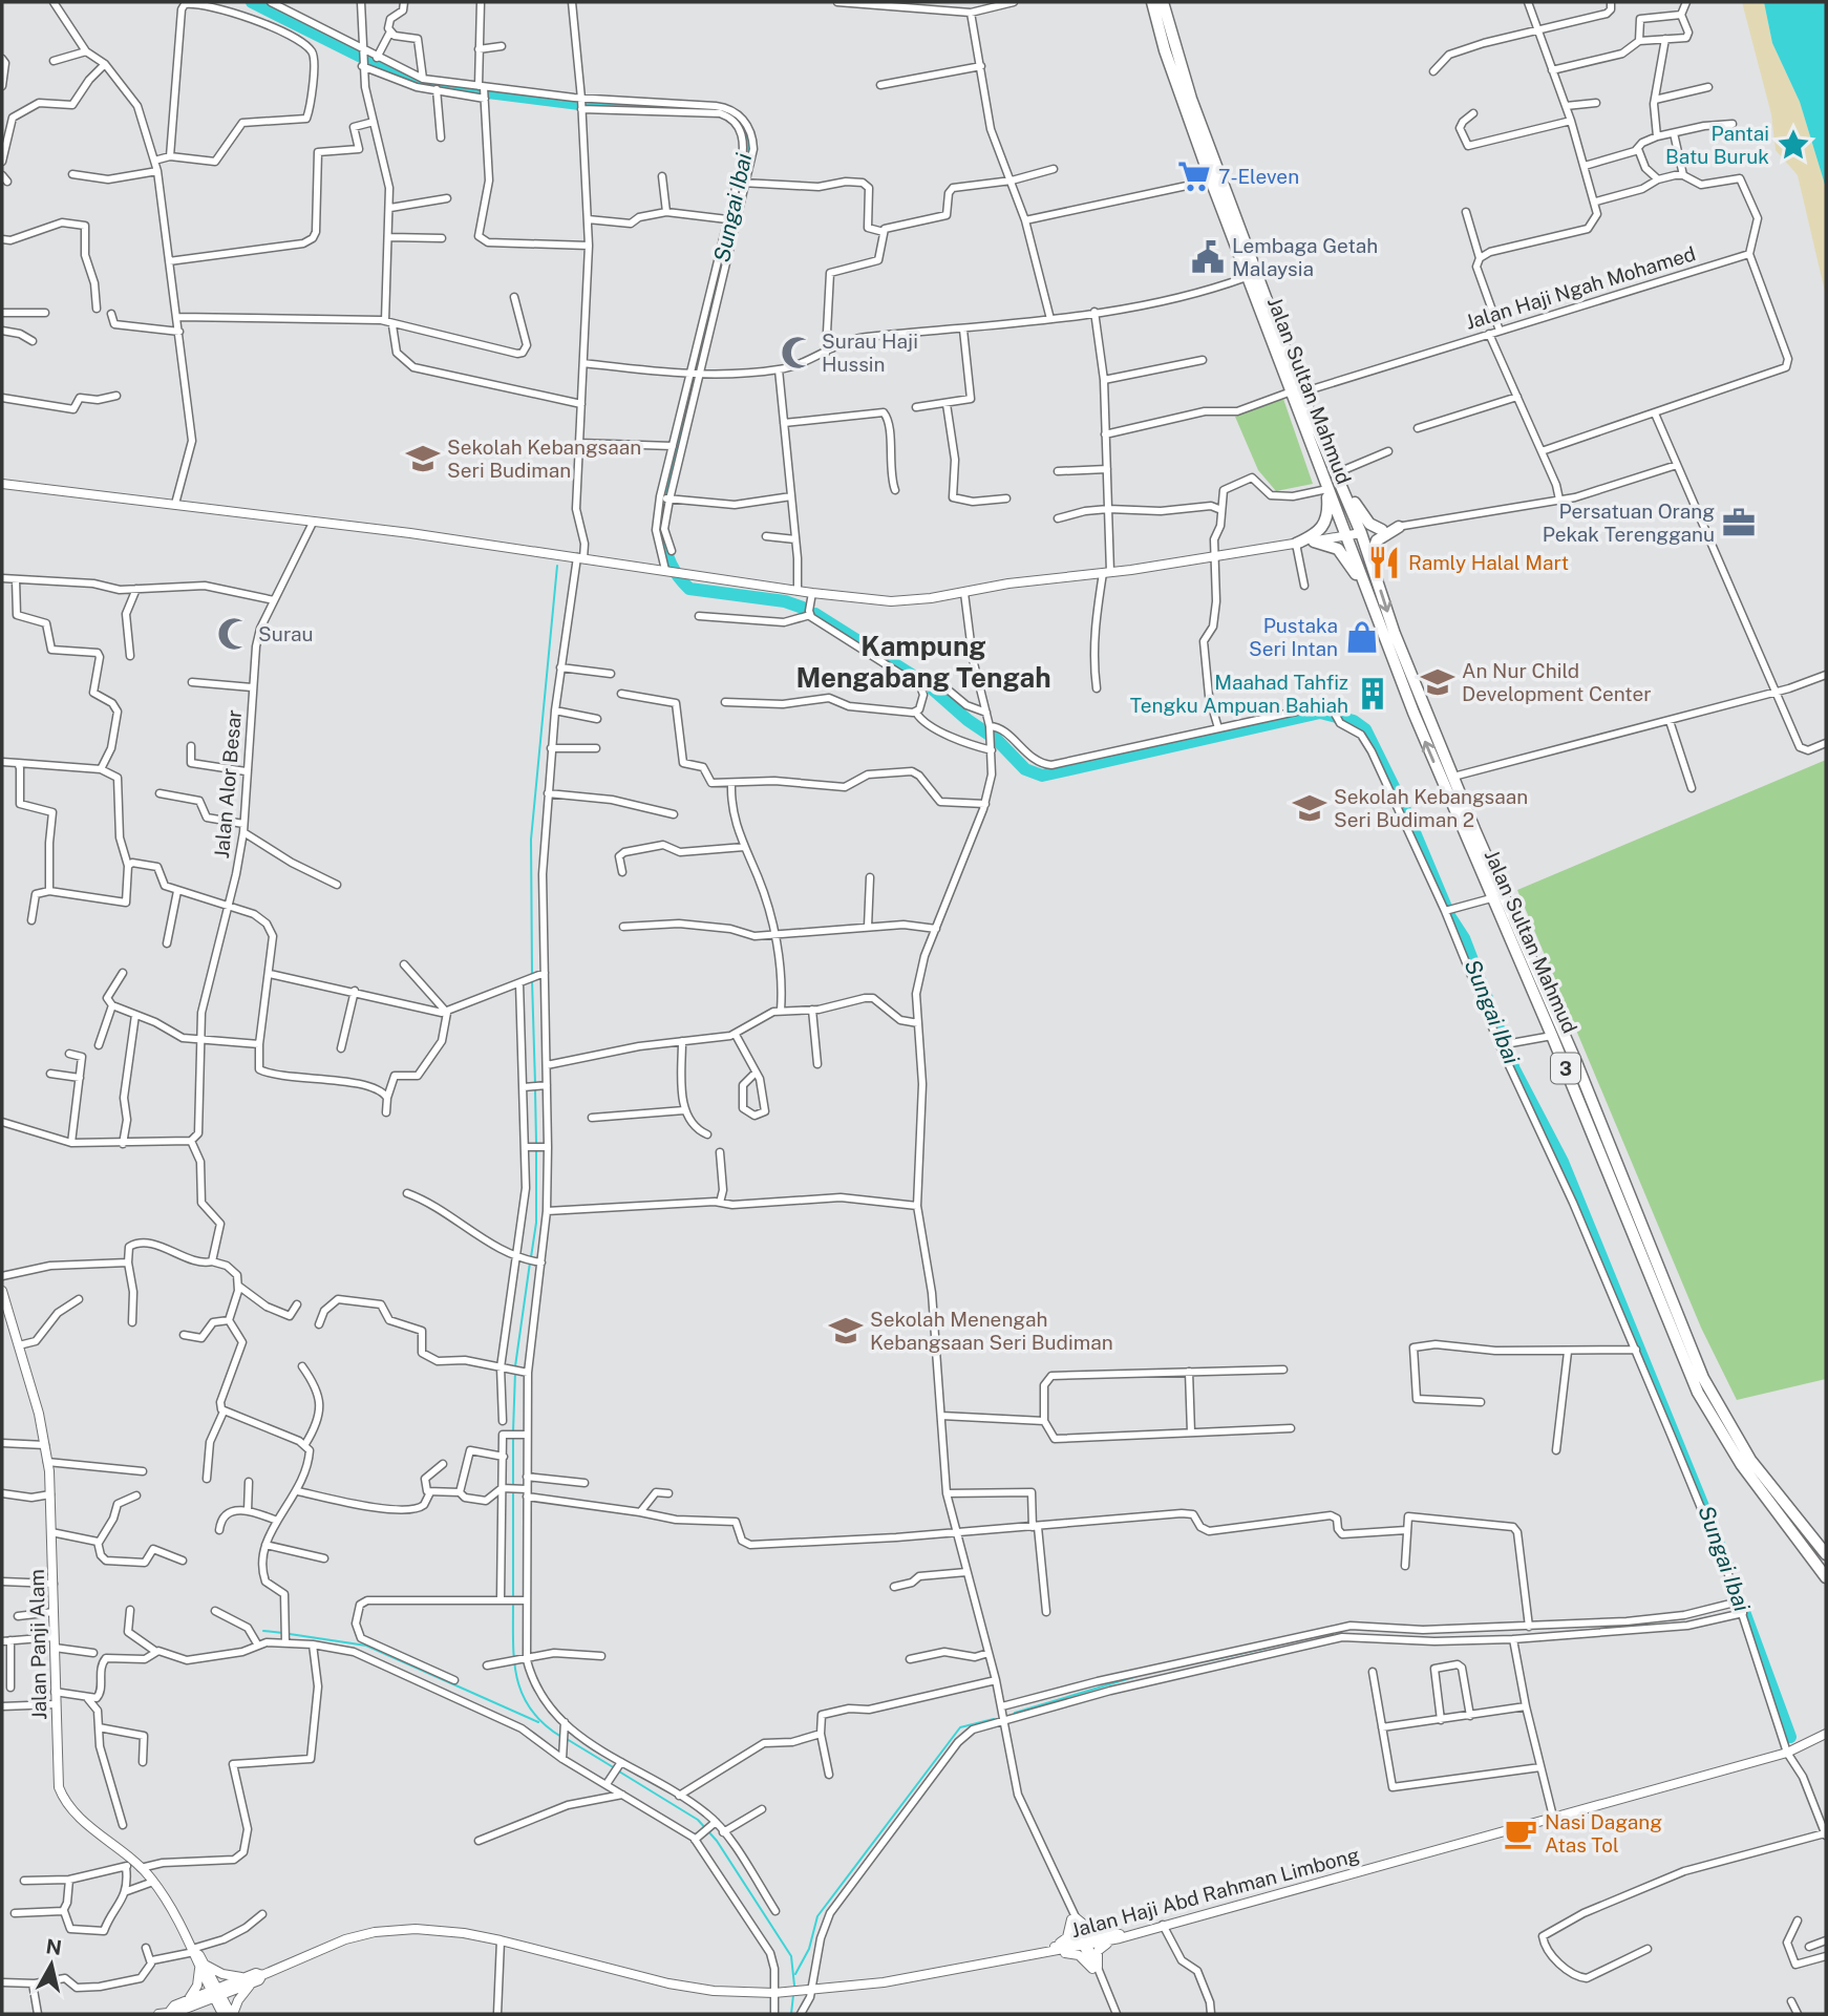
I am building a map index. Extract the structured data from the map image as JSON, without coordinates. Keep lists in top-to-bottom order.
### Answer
{
  "streets": {
    "highway": ["Jalan Sultan Mahmud", "3"],
    "main road": ["Jalan Panji Alam", "Jalan Haji Abd Rahman Limbong"],
    "street": ["Jalan Haji Ngah Mohamed", "Jalan Alor Besar"]
  },
  "crossings": [
    ["Jalan Haji Ngah Mohamed", "Jalan Sultan Mahmud"]
  ],
  "districts": ["Kampung Mengabang Tengah"],
  "water": ["Sungai Ibai"],
  "places": {
    "place": ["Pantai Batu Buruk"],
    "supermarket": ["7-Eleven"],
    "public building": ["Lembaga Getah Malaysia"],
    "mosque": ["Surau Haji Hussin", "Surau"],
    "school or university": [
      "Sekolah Kebangsaan Seri Budiman",
      "An Nur Child Development Center",
      "Sekolah Kebangsaan Seri Budiman 2",
      "Sekolah Menengah Kebangsaan Seri Budiman"
    ],
    "office": ["Persatuan Orang Pekak Terengganu"],
    "restaurant": ["Ramly Halal Mart"],
    "shop": ["Pustaka Seri Intan"],
    "building": ["Maahad Tahfiz Tengku Ampuan Bahiah"],
    "cafe": ["Nasi Dagang Atas Tol"]
  },
  "north": "top"
}
